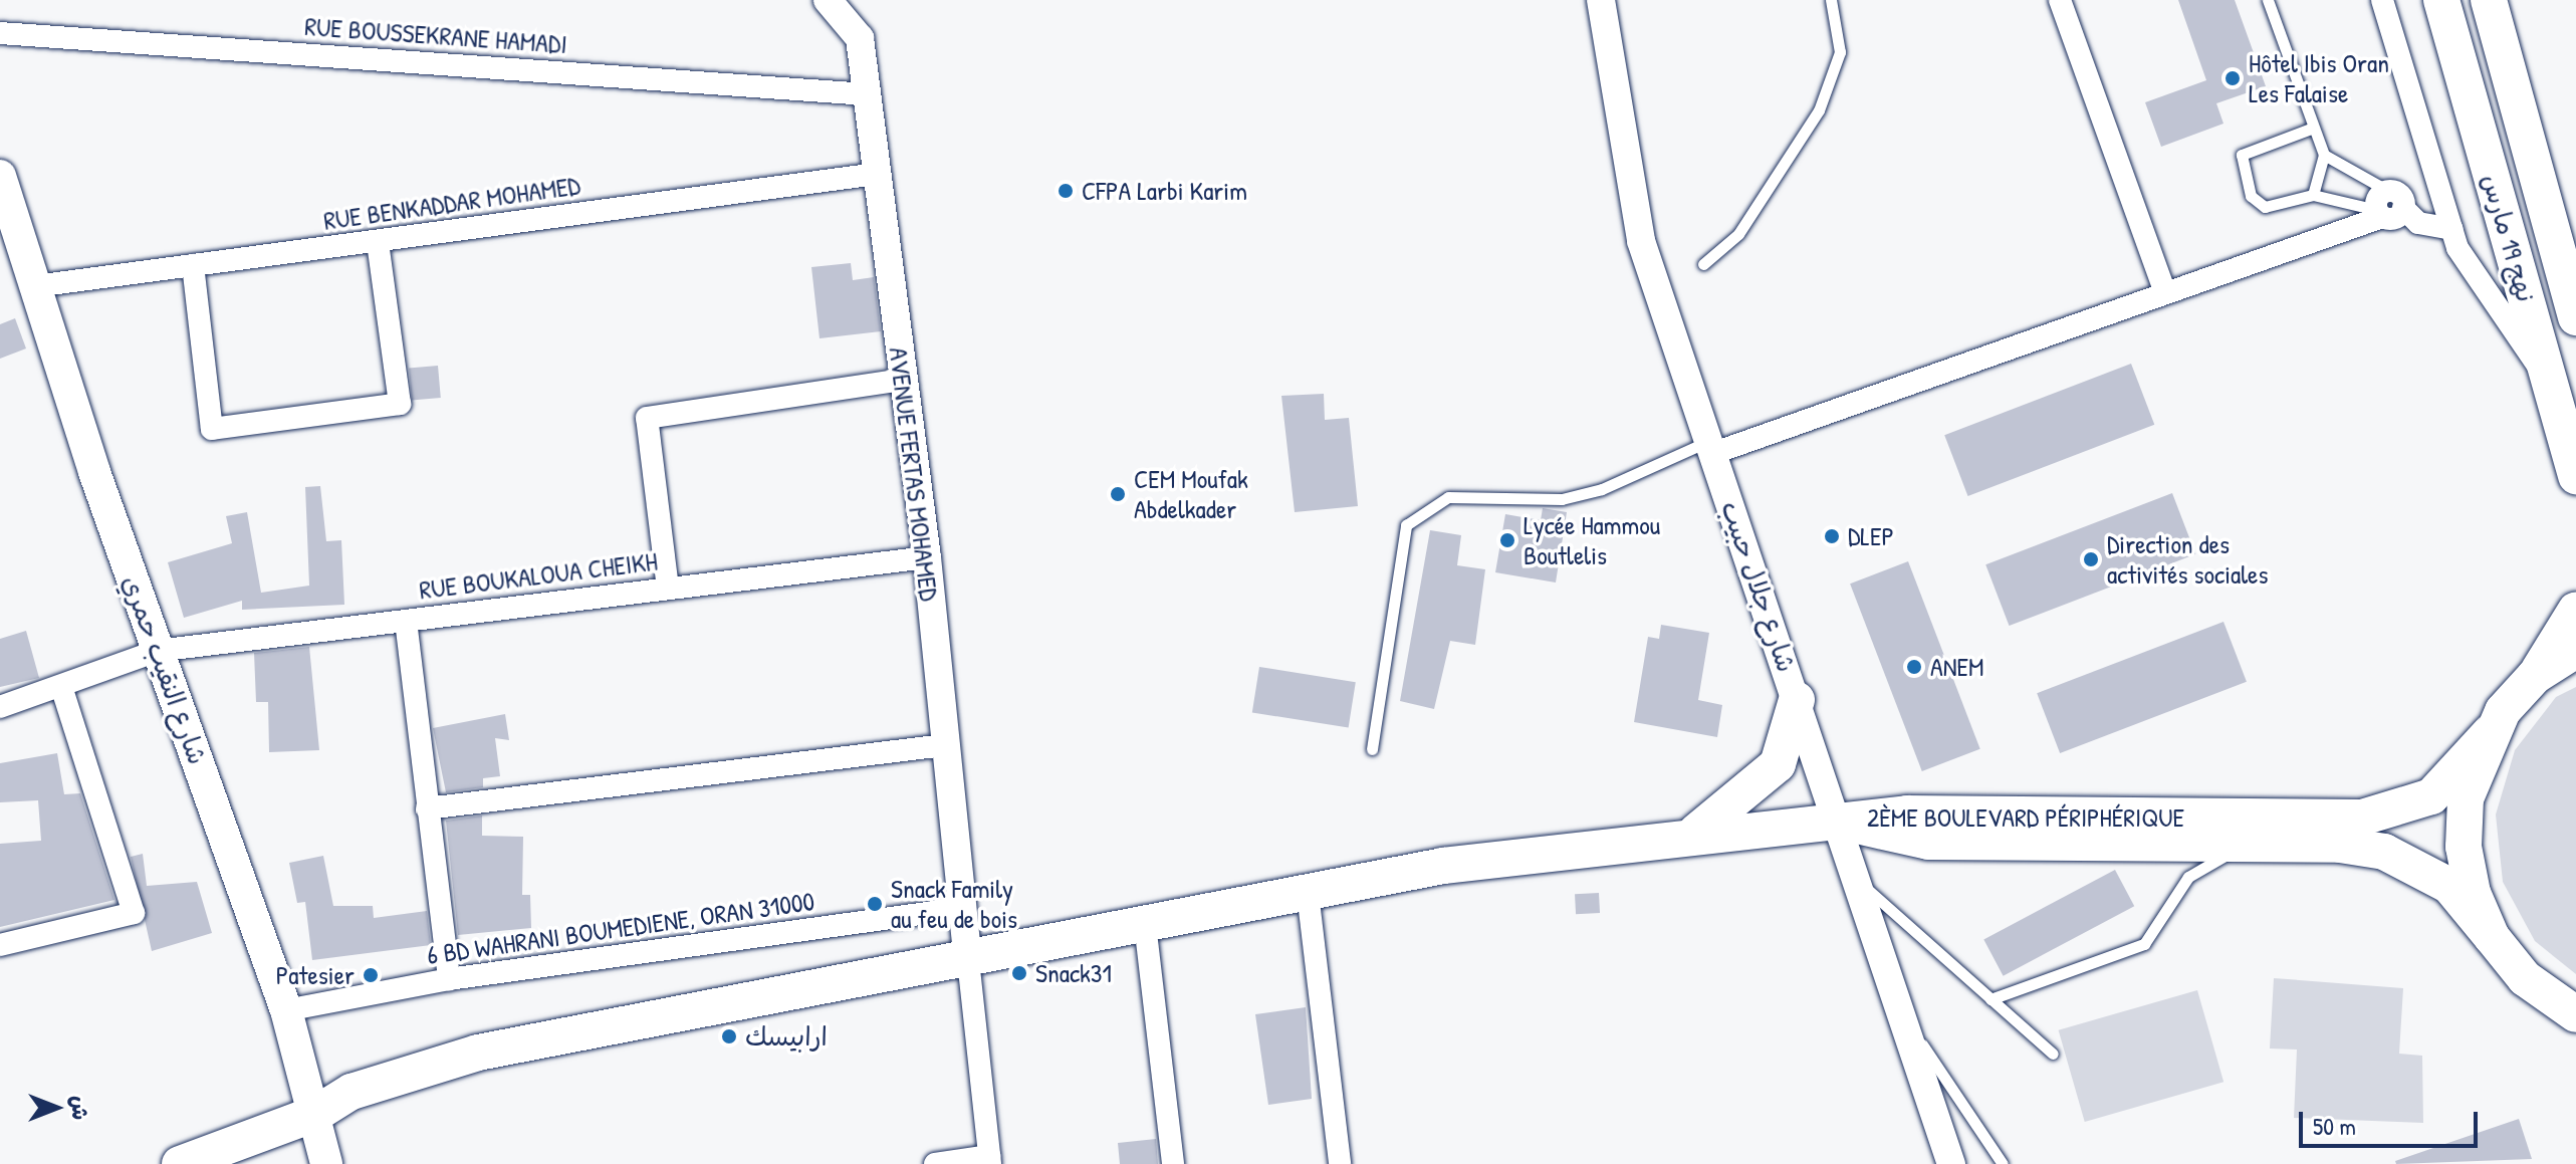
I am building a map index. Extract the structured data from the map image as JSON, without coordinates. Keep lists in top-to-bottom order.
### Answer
{
  "streets": {
    "main road": ["نهج 19 مارس", "شارع النقيب حمري", "2ÈME BOULEVARD PÉRIPHÉRIQUE"],
    "street": [
      "RUE BOUSSEKRANE HAMADI",
      "RUE BENKADDAR MOHAMED",
      "AVENUE FERTAS MOHAMED",
      "RUE BOUKALOUA CHEIKH",
      "شارع جلال حبيب",
      "6 BD WAHRANI BOUMEDIENE, ORAN 31000"
    ]
  },
  "crossings": [
    ["RUE BOUSSEKRANE HAMADI", "AVENUE FERTAS MOHAMED"],
    ["RUE BENKADDAR MOHAMED", "AVENUE FERTAS MOHAMED"],
    ["RUE BENKADDAR MOHAMED", "شارع النقيب حمري"],
    ["AVENUE FERTAS MOHAMED", "RUE BOUKALOUA CHEIKH"],
    ["AVENUE FERTAS MOHAMED", "6 BD WAHRANI BOUMEDIENE, ORAN 31000"],
    ["RUE BOUKALOUA CHEIKH", "شارع النقيب حمري"],
    ["شارع جلال حبيب", "2ÈME BOULEVARD PÉRIPHÉRIQUE"],
    ["شارع النقيب حمري", "6 BD WAHRANI BOUMEDIENE, ORAN 31000"]
  ],
  "places": [
    "Hôtel Ibis Oran Les Falaise",
    "CFPA Larbi Karim",
    "CEM Moufak Abdelkader",
    "DLEP",
    "Lycée Hammou Boutlelis",
    "Direction des activités sociales",
    "ANEM",
    "Snack Family au feu de bois",
    "Snack31",
    "Patesier",
    "ارابيسك"
  ],
  "scale_bar": "50 m",
  "north": "right"
}
